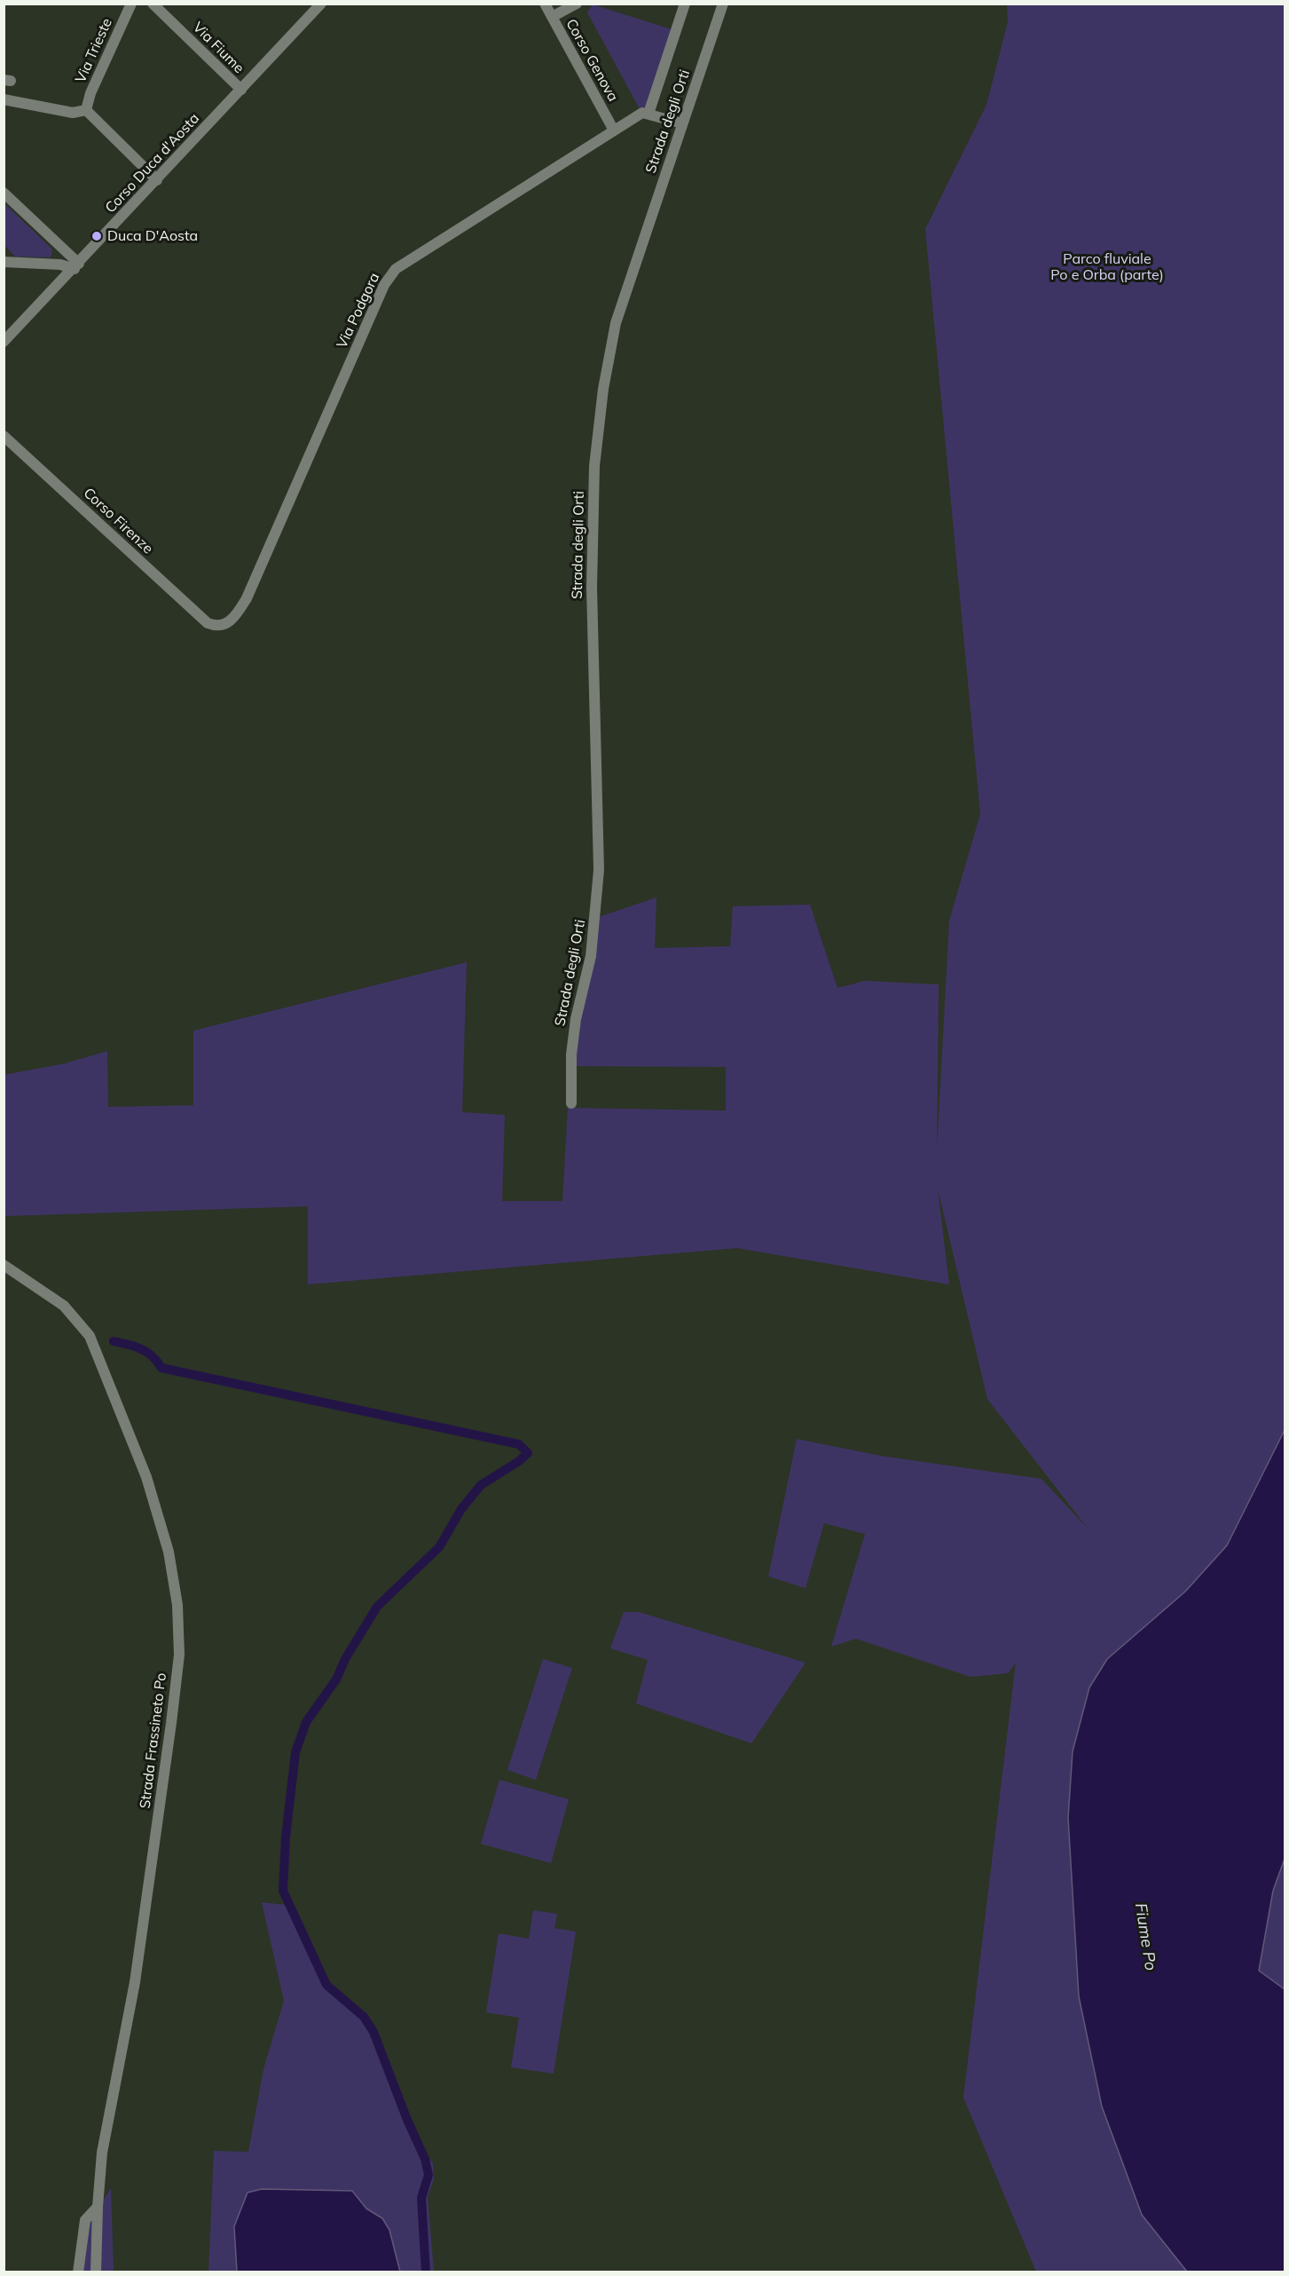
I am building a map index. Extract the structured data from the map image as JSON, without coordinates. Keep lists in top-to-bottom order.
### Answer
{
  "streets": {
    "street": [
      "Via Fiume",
      "Via Trieste",
      "Corso Genova",
      "Strada degli Orti",
      "Corso Duca d'Aosta",
      "Via Podgora",
      "Corso Firenze",
      "Strada Frassineto Po"
    ]
  },
  "crossings": [
    ["Via Fiume", "Corso Duca d'Aosta"],
    ["Corso Genova", "Via Podgora"],
    ["Via Podgora", "Corso Firenze"]
  ],
  "water": ["Fiume Po"],
  "parks": ["Parco fluviale Po e Orba (parte)"],
  "places": ["Duca D'Aosta"]
}
